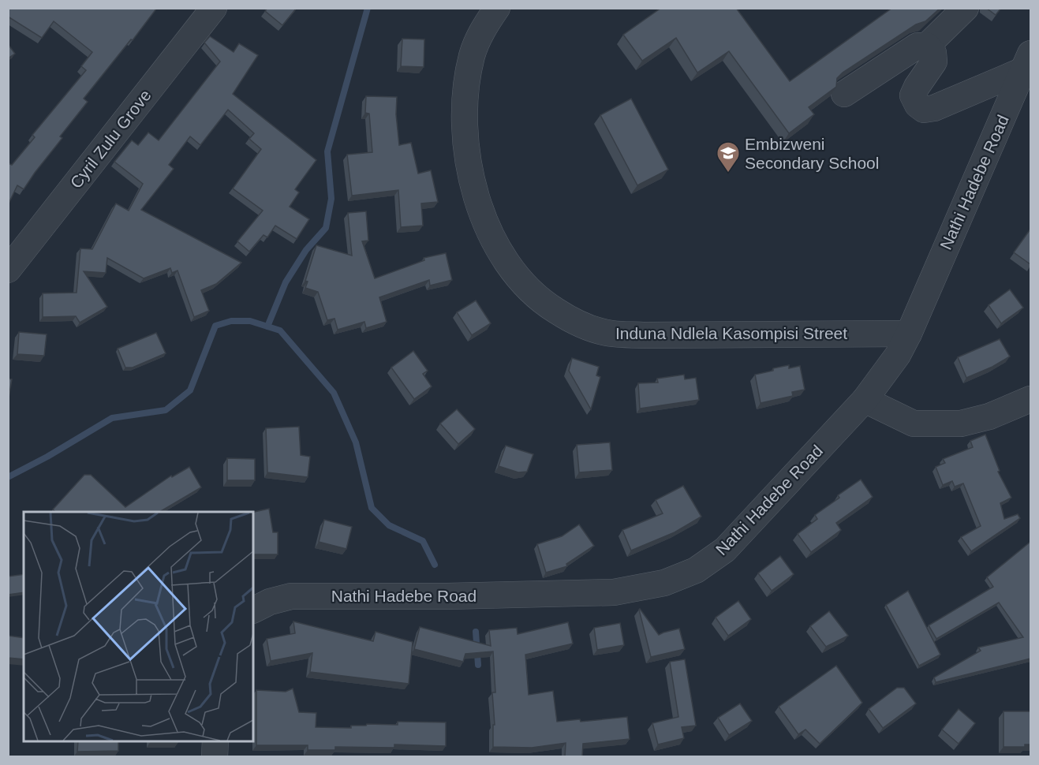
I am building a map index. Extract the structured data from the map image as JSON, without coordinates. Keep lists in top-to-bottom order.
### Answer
{
  "streets": {
    "street": ["Cyril Zulu Grove", "Nathi Hadebe Road", "Induna Ndlela Kasompisi Street"]
  },
  "crossings": [
    ["Nathi Hadebe Road", "Induna Ndlela Kasompisi Street"]
  ],
  "places": {
    "school or university": ["Embizweni Secondary School"]
  }
}
